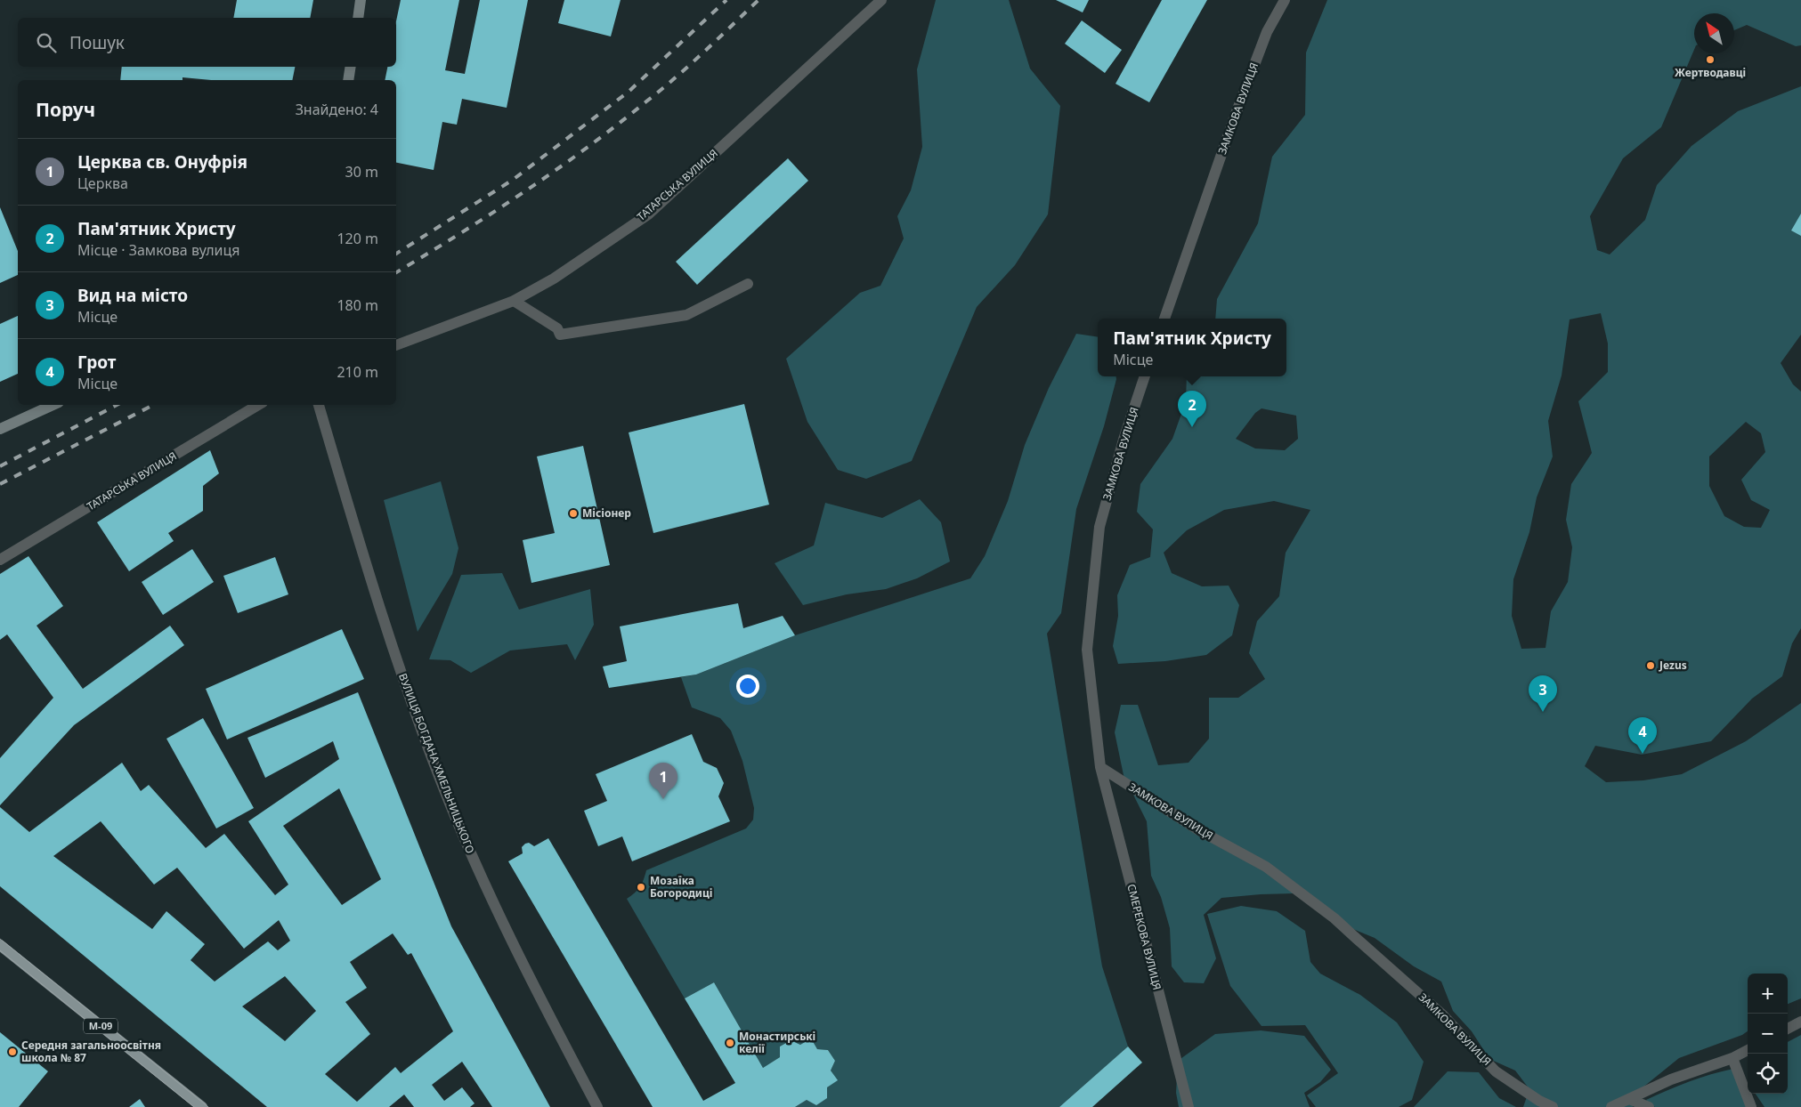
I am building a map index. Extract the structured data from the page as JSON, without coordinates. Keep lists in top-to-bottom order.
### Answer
{
  "streets": {
    "main road": ["М-09"],
    "street": [
      "ЗАМКОВА ВУЛИЦЯ",
      "ТАТАРСЬКА ВУЛИЦЯ",
      "ВУЛИЦЯ БОГДАНА ХМЕЛЬНИЦЬКОГО",
      "СМЕРЕКОВА ВУЛИЦЯ"
    ]
  },
  "crossings": [
    ["ЗАМКОВА ВУЛИЦЯ", "СМЕРЕКОВА ВУЛИЦЯ"]
  ],
  "places": [
    "Жертводавцi",
    "Місіонер",
    "Jezus",
    "Мозаїка Богородиці",
    "Монастирські келії",
    "Середня загальноосвітня школа № 87"
  ],
  "north": "top left",
  "page": {
    "search": "Пошук",
    "heading": ["Поруч", "Знайдено: 4"],
    "list": [
      {
        "mark": "1",
        "name": "Церква св. Онуфрія",
        "note": "Церква",
        "value": "30 m"
      },
      {
        "mark": "2",
        "name": "Пам'ятник Христу",
        "note": "Місце · Замкова вулиця",
        "value": "120 m"
      },
      {
        "mark": "3",
        "name": "Вид на місто",
        "note": "Місце",
        "value": "180 m"
      },
      {
        "mark": "4",
        "name": "Грот",
        "note": "Місце",
        "value": "210 m"
      }
    ],
    "popup": ["Пам'ятник Христу", "Місце"],
    "pins": [
      "2",
      "3",
      "4",
      "1"
    ],
    "map_buttons": ["+", "−"]
  }
}
